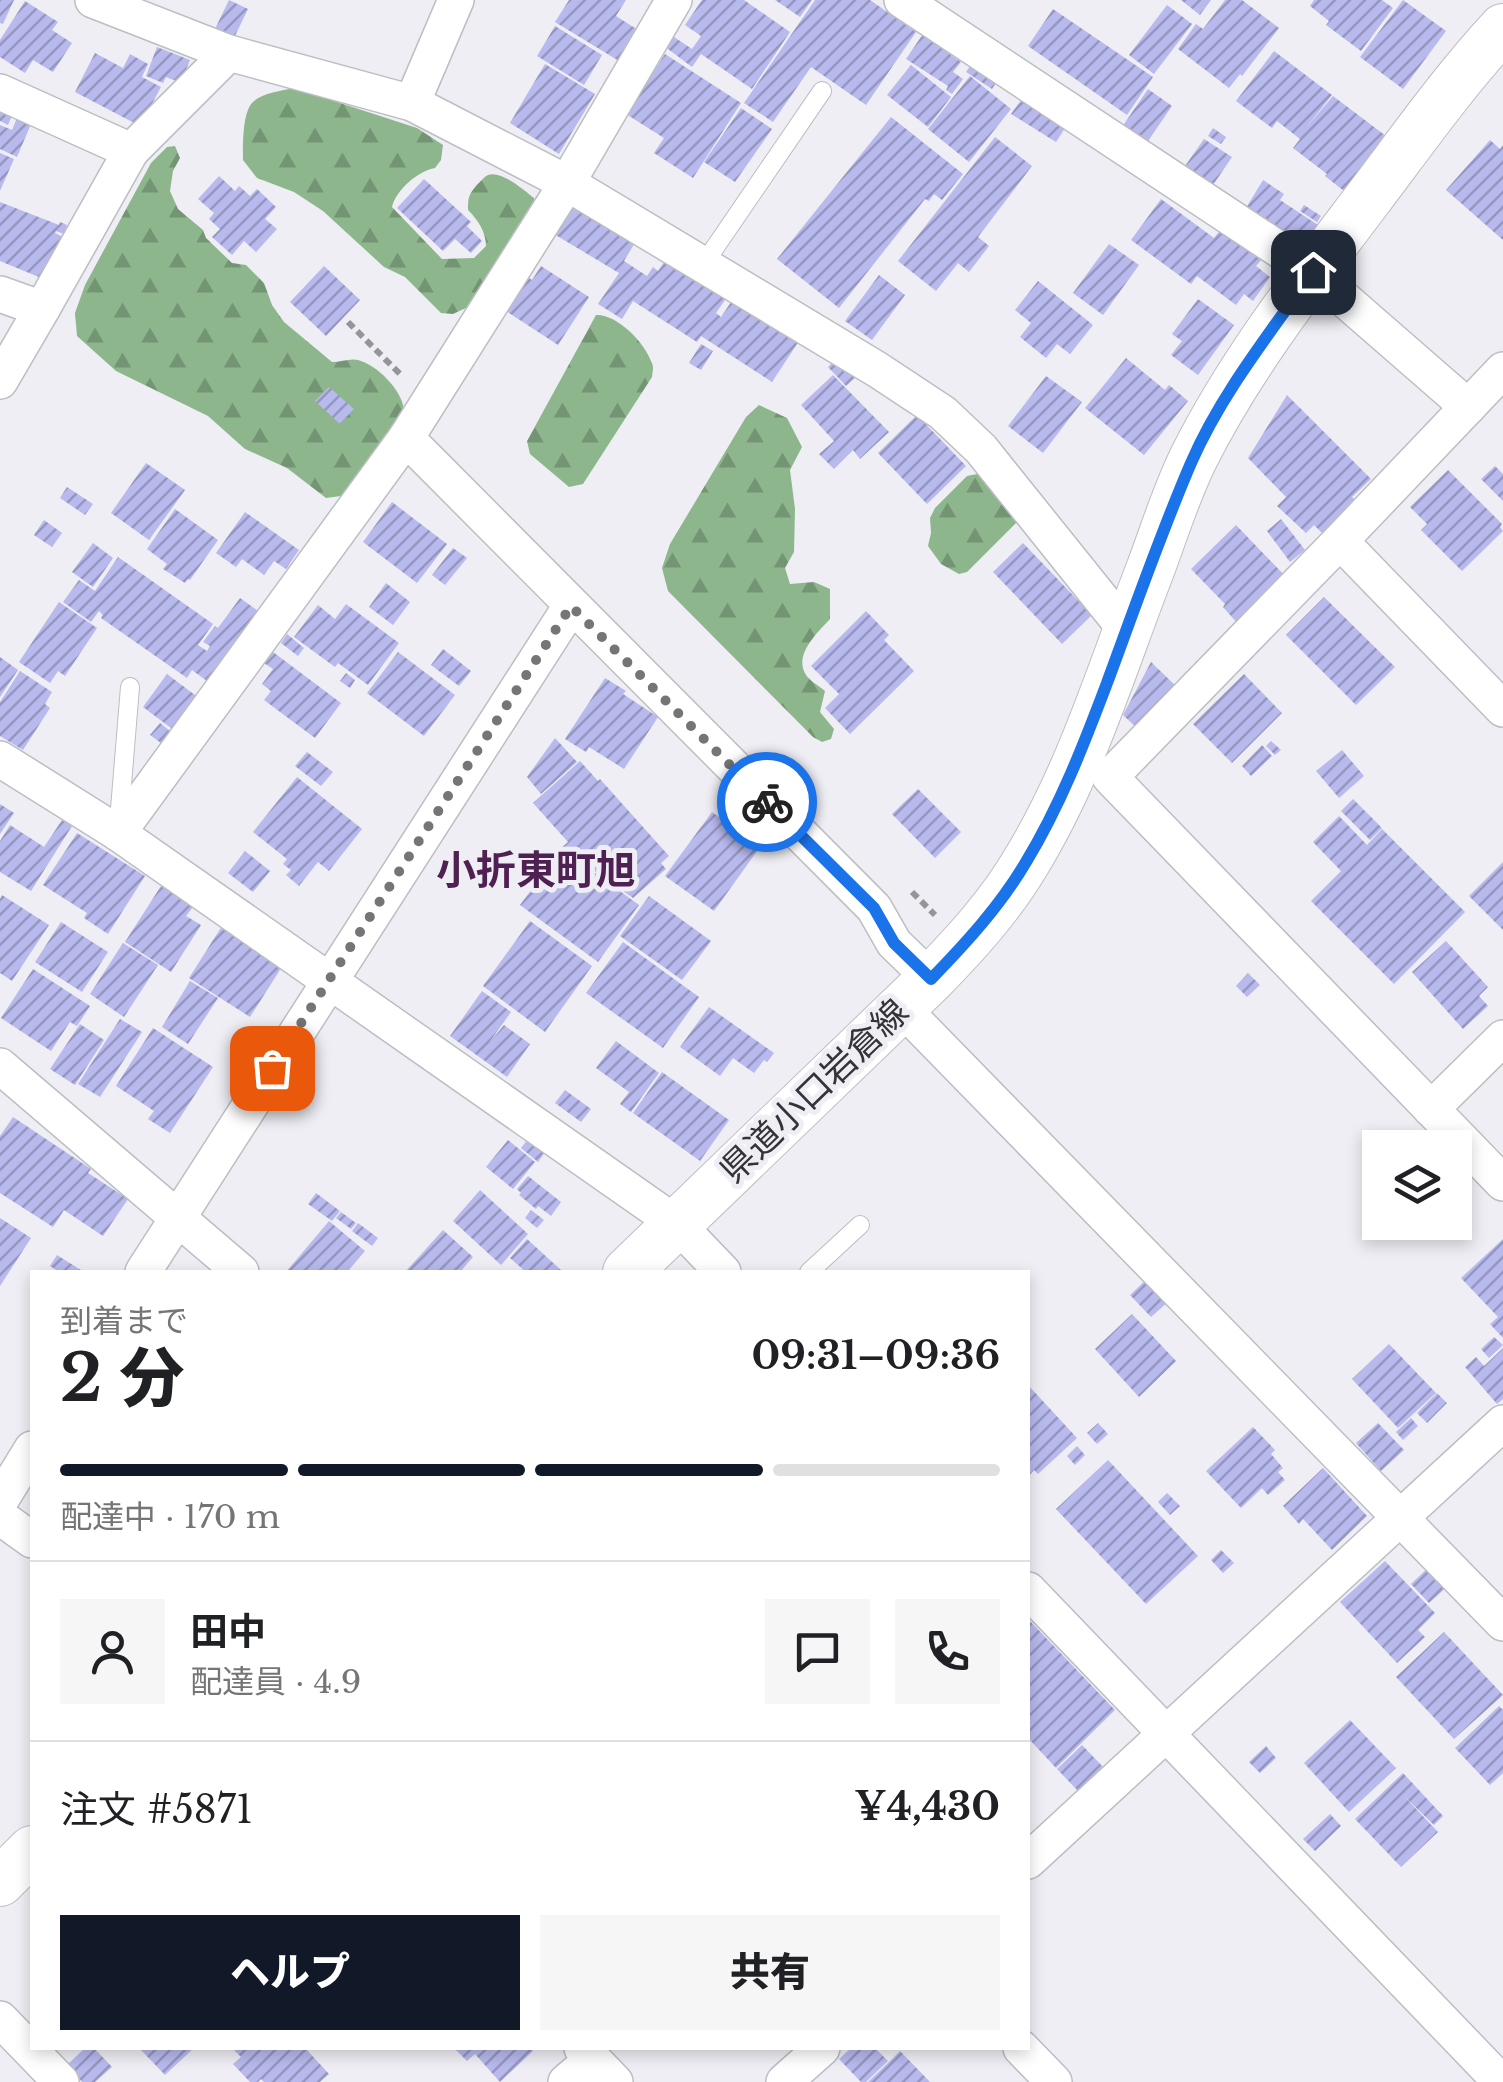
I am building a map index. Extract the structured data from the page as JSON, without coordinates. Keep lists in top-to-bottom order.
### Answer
{
  "streets": {
    "main road": ["県道小口岩倉線"]
  },
  "districts": ["小折東町旭"],
  "page": {
    "heading": ["2 分", "到着まで", "09:31–09:36"],
    "panel": [
      "田中",
      "配達員 · 4.9",
      "注文 #5871",
      "¥4,430"
    ],
    "bar": "配達中 · 170 m",
    "buttons": ["ヘルプ", "共有"]
  }
}
